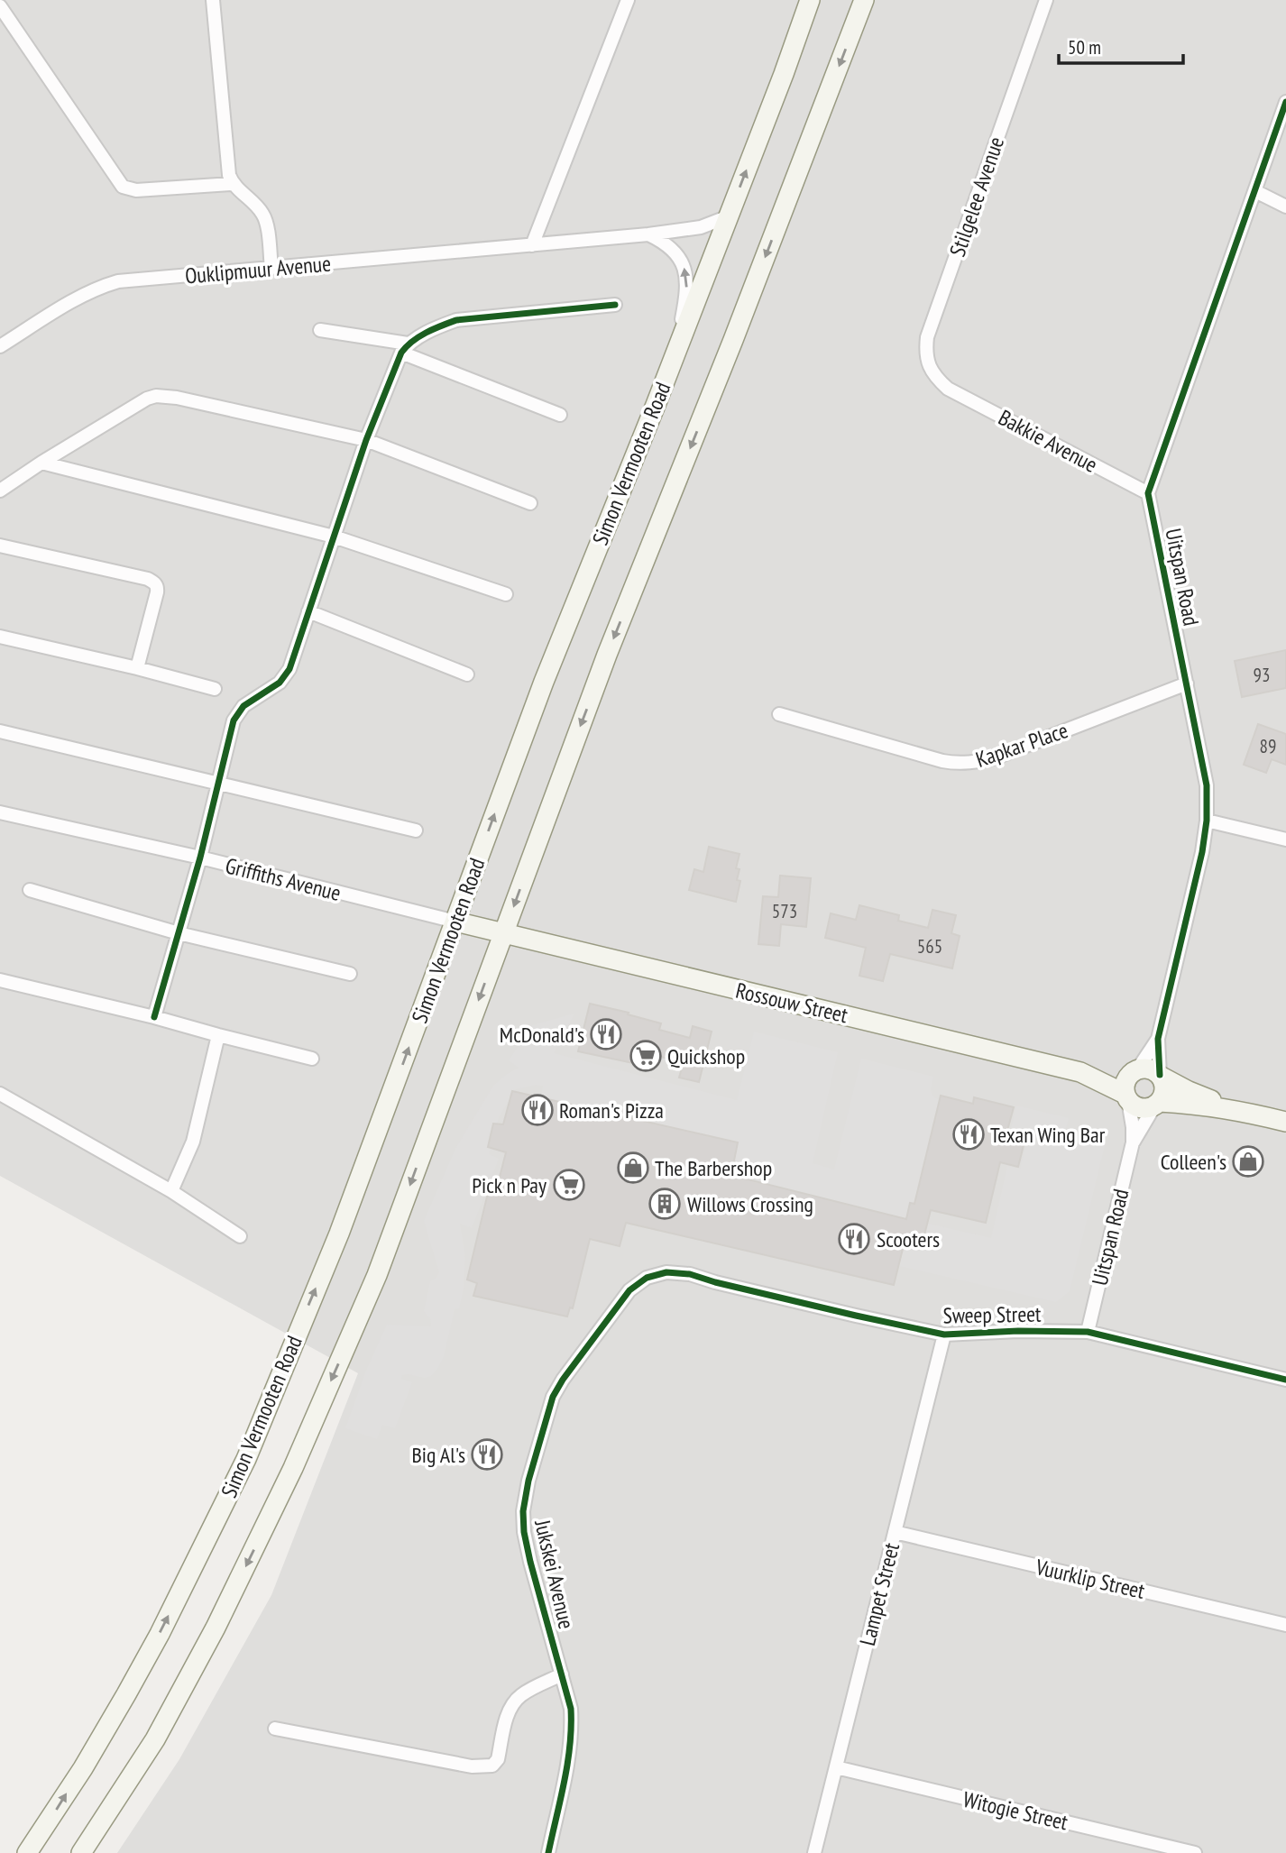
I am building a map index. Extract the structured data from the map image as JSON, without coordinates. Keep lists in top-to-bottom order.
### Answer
{
  "streets": {
    "main road": ["Simon Vermooten Road", "Rossouw Street"],
    "street": [
      "Stilgelee Avenue",
      "Ouklipmuur Avenue",
      "Bakkie Avenue",
      "Uitspan Road",
      "Kapkar Place",
      "Griffiths Avenue",
      "Sweep Street",
      "Jukskei Avenue",
      "Vuurklip Street",
      "Lampet Street",
      "Witogie Street"
    ]
  },
  "crossings": [
    ["Stilgelee Avenue", "Bakkie Avenue"],
    ["Ouklipmuur Avenue", "Simon Vermooten Road"],
    ["Bakkie Avenue", "Uitspan Road"],
    ["Simon Vermooten Road", "Griffiths Avenue"],
    ["Simon Vermooten Road", "Rossouw Street"],
    ["Uitspan Road", "Kapkar Place"],
    ["Uitspan Road", "Rossouw Street"],
    ["Uitspan Road", "Sweep Street"],
    ["Griffiths Avenue", "Rossouw Street"],
    ["Sweep Street", "Jukskei Avenue"],
    ["Sweep Street", "Lampet Street"],
    ["Vuurklip Street", "Lampet Street"],
    ["Lampet Street", "Witogie Street"]
  ],
  "places": {
    "restaurant": [
      "McDonald's",
      "Roman's Pizza",
      "Texan Wing Bar",
      "Scooters",
      "Big Al's"
    ],
    "supermarket": ["Quickshop", "Pick n Pay"],
    "shop": ["Colleen's", "The Barbershop"],
    "building": ["Willows Crossing"]
  },
  "house_numbers": [
    "93",
    "89",
    "573",
    "565"
  ],
  "scale_bar": "50 m"
}
